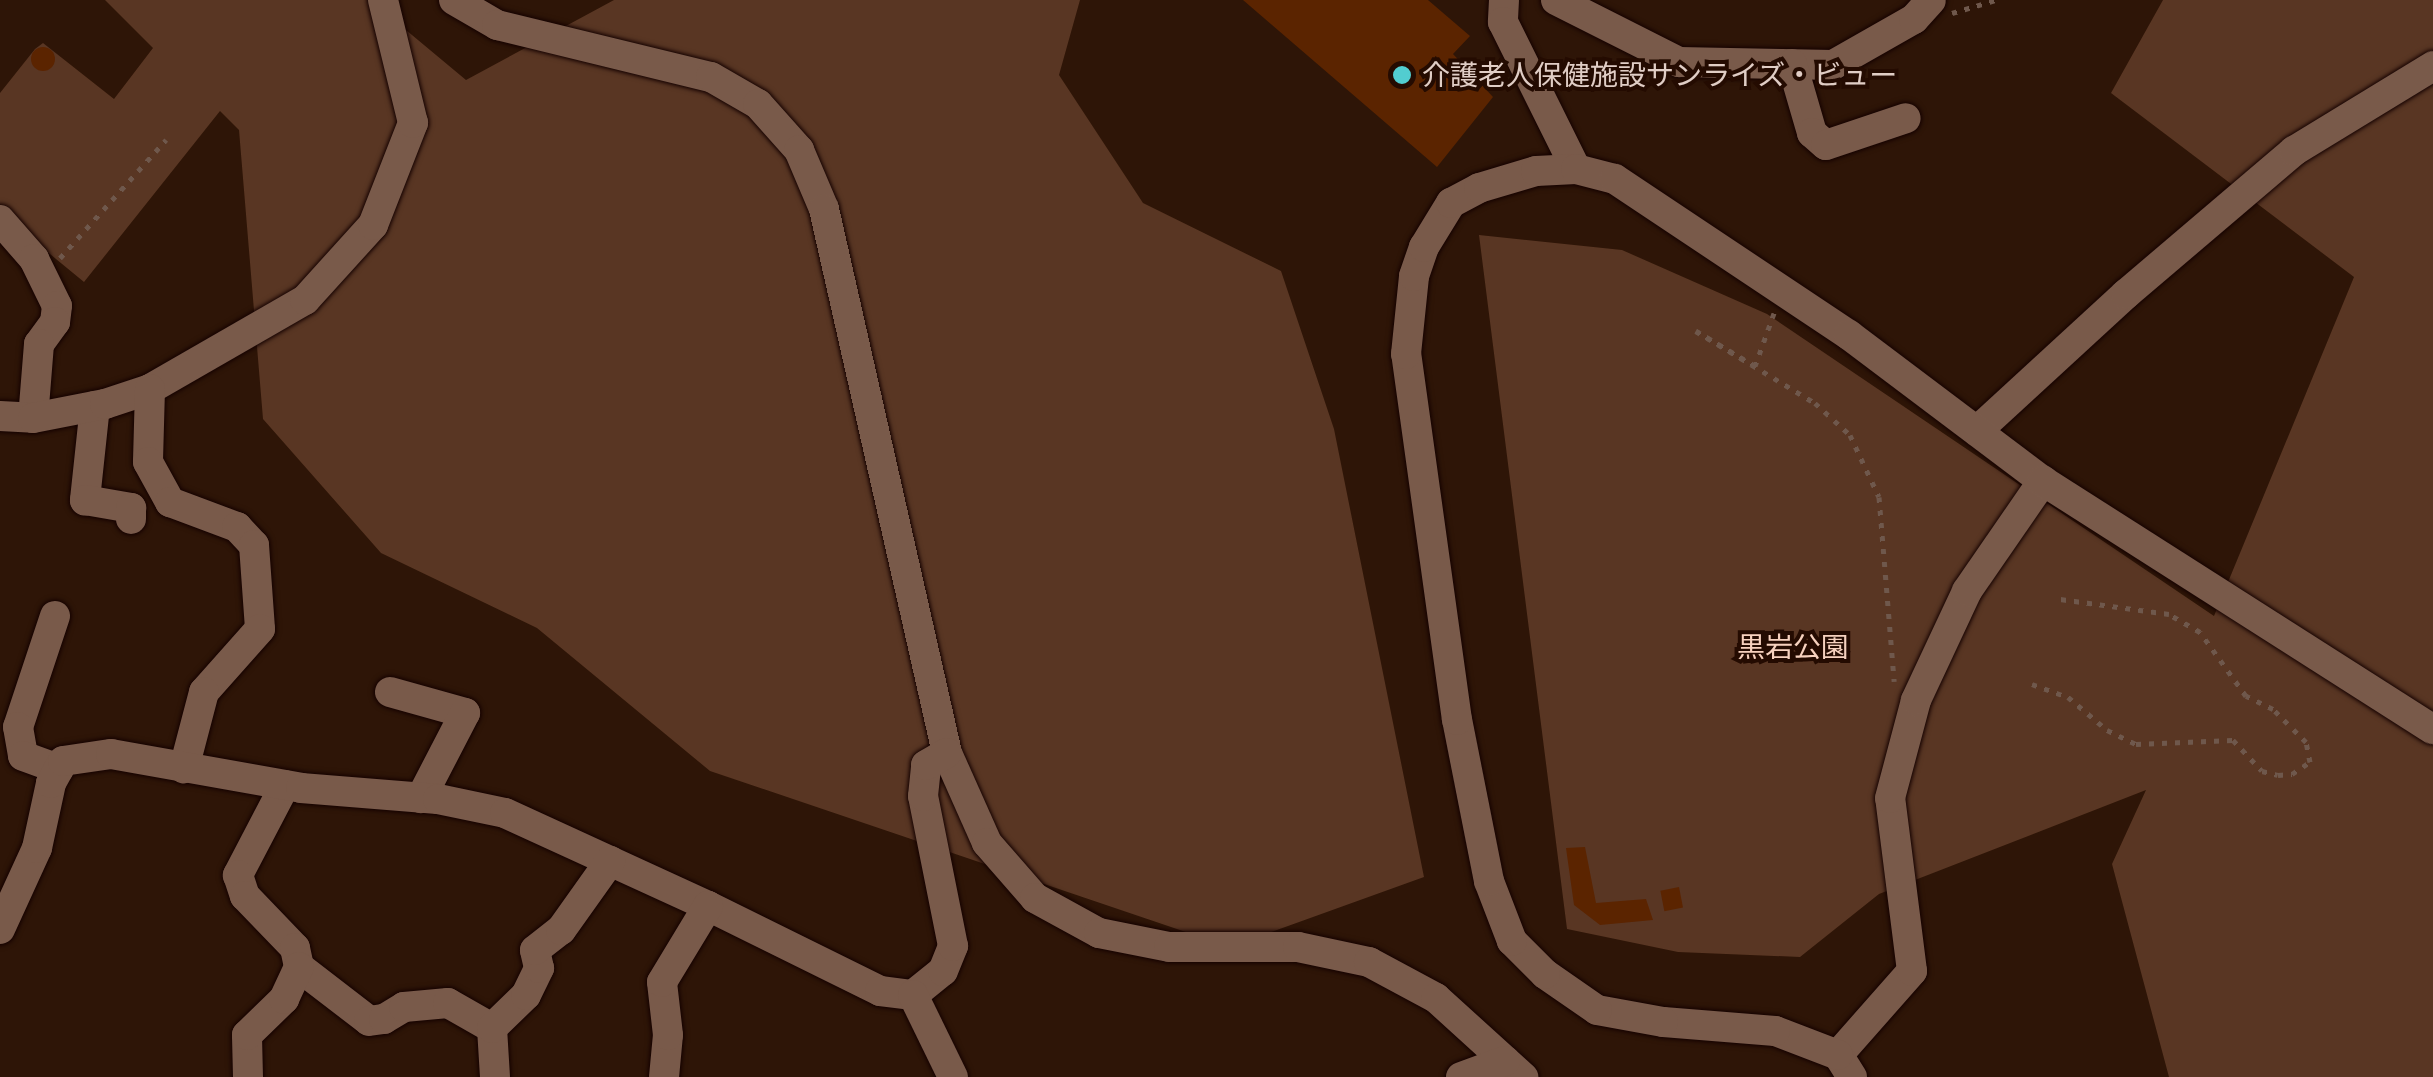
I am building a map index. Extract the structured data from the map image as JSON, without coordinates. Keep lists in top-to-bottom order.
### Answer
{
  "parks": ["黒岩公園"],
  "places": ["介護老人保健施設サンライズ・ビュー"]
}
